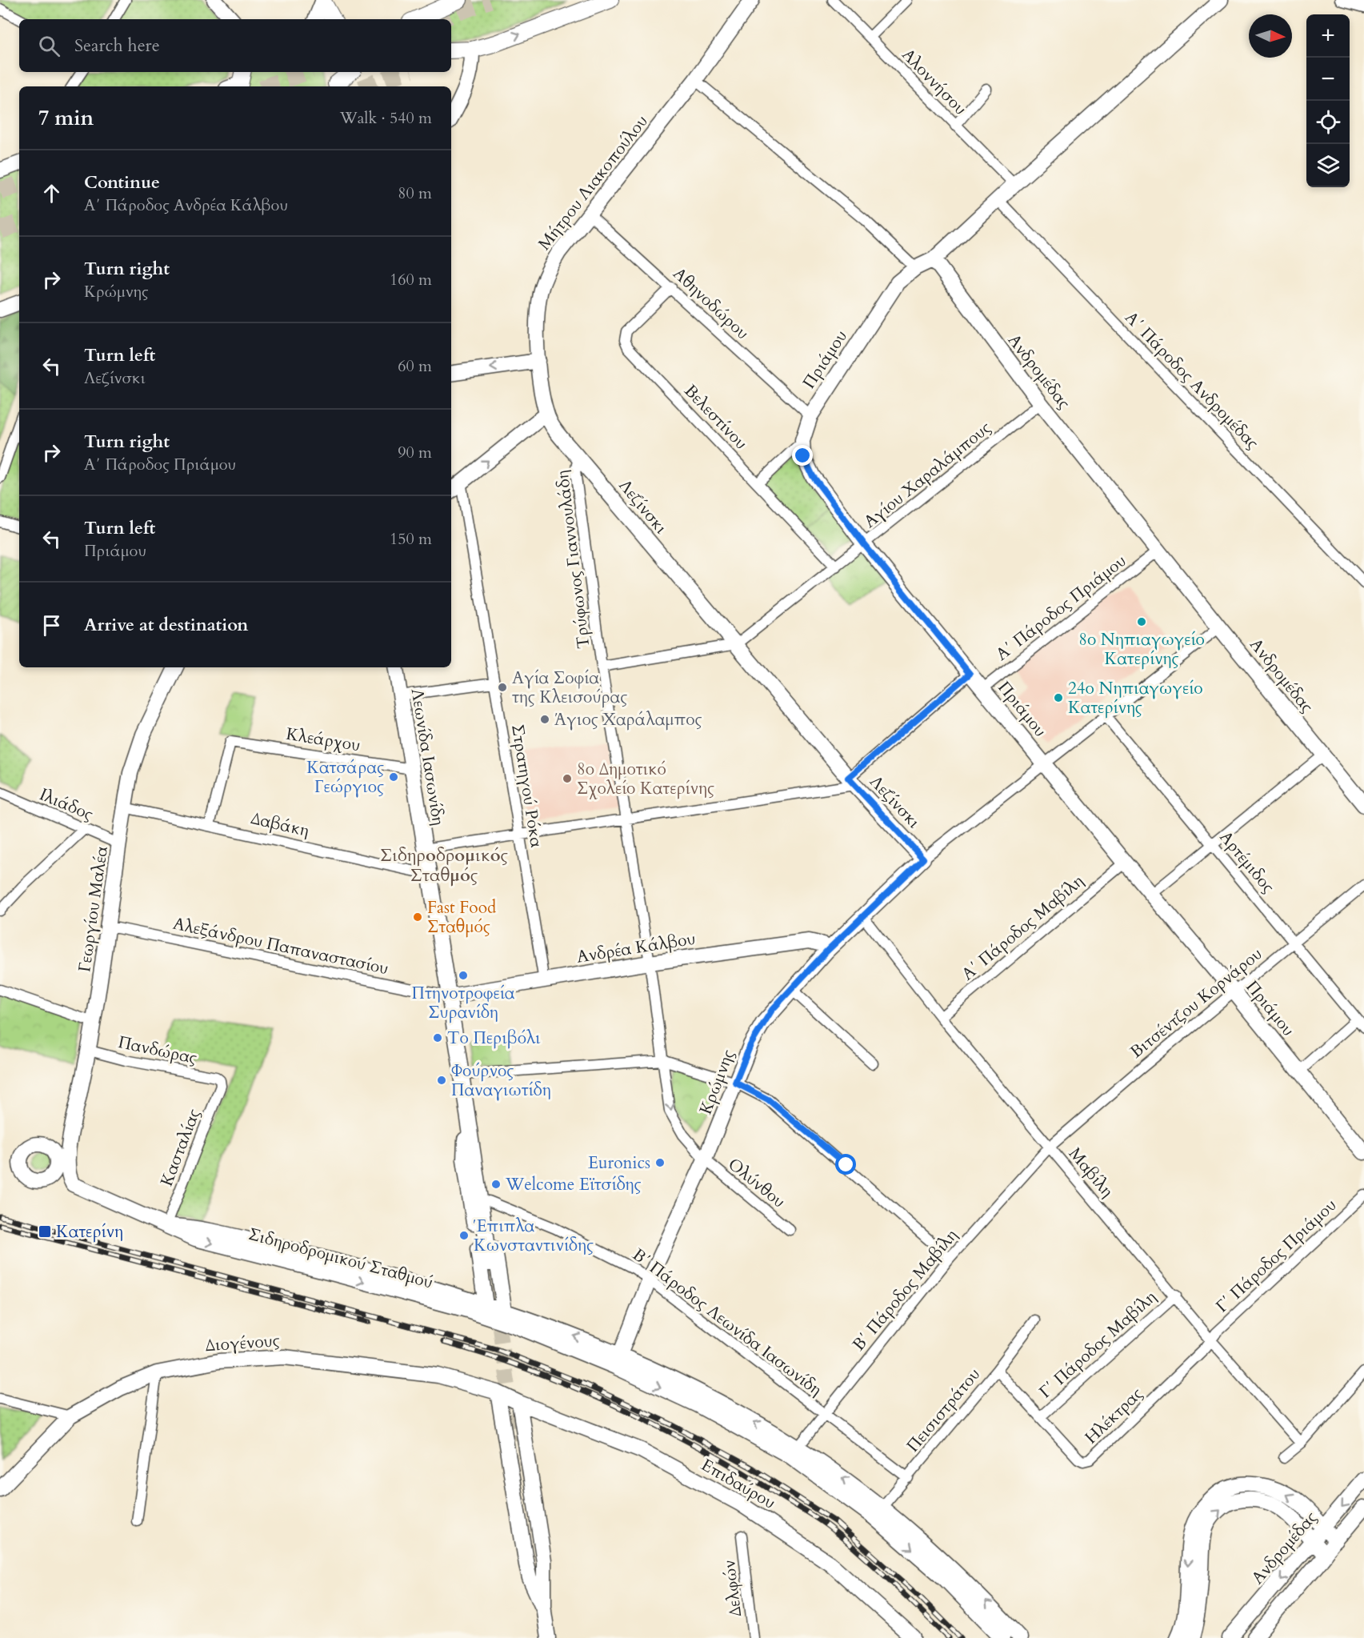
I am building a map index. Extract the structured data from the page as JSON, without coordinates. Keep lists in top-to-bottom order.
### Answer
{
  "streets": {
    "street": [
      "Αλοννήσου",
      "Μήτρου Λιακοπούλου",
      "Αθηνοδώρου",
      "Πριάμου",
      "Ανδρομέδας",
      "Α΄ Πάροδος Ανδρομέδας",
      "Βελεστίνου",
      "Αγίου Χαραλάμπους",
      "Λεζίνσκι",
      "Τρύφωνος Γιαννουλάδη",
      "Α΄ Πάροδος Πριάμου",
      "Κλεάρχου",
      "Λεωνίδα Ιασωνίδη",
      "Στρατηγού Ρόκα",
      "Ιλιάδος",
      "Δαβάκη",
      "Αρτέμιδος",
      "Γεωργίου Μαλέα",
      "Α΄ Πάροδος Μαβίλη",
      "Αλεξάνδρου Παπαναστασίου",
      "Ανδρέα Κάλβου",
      "Βιτσέντζου Κορνάρου",
      "Πανδώρας",
      "Κρώμνης",
      "Κασταλίας",
      "Μαβίλη",
      "Ολύνθου",
      "Γ΄ Πάροδος Πριάμου",
      "Σιδηροδρομικού Σταθμού",
      "Β΄ Πάροδος Μαβίλη",
      "Β΄ Πάροδος Λεωνίδα Ιασωνίδη",
      "Διογένους",
      "Γ΄ Πάροδος Μαβίλη",
      "Πεισιστράτου",
      "Ηλέκτρας",
      "Επιδαύρου",
      "Δελφών"
    ]
  },
  "crossings": [
    ["Μήτρου Λιακοπούλου", "Αθηνοδώρου"],
    ["Μήτρου Λιακοπούλου", "Λεζίνσκι"],
    ["Αθηνοδώρου", "Πριάμου"],
    ["Αθηνοδώρου", "Βελεστίνου"],
    ["Πριάμου", "Ανδρομέδας"],
    ["Πριάμου", "Αγίου Χαραλάμπους"],
    ["Πριάμου", "Α΄ Πάροδος Πριάμου"],
    ["Πριάμου", "Α΄ Πάροδος Μαβίλη"],
    ["Πριάμου", "Βιτσέντζου Κορνάρου"],
    ["Ανδρομέδας", "Αγίου Χαραλάμπους"],
    ["Ανδρομέδας", "Α΄ Πάροδος Πριάμου"],
    ["Βελεστίνου", "Αγίου Χαραλάμπους"],
    ["Αγίου Χαραλάμπους", "Λεζίνσκι"],
    ["Αγίου Χαραλάμπους", "Τρύφωνος Γιαννουλάδη"],
    ["Λεζίνσκι", "Τρύφωνος Γιαννουλάδη"],
    ["Λεζίνσκι", "Κρώμνης"],
    ["Τρύφωνος Γιαννουλάδη", "Ανδρέα Κάλβου"],
    ["Τρύφωνος Γιαννουλάδη", "Κρώμνης"],
    ["Τρύφωνος Γιαννουλάδη", "Ολύνθου"],
    ["Κλεάρχου", "Λεωνίδα Ιασωνίδη"],
    ["Κλεάρχου", "Δαβάκη"],
    ["Λεωνίδα Ιασωνίδη", "Δαβάκη"],
    ["Λεωνίδα Ιασωνίδη", "Αλεξάνδρου Παπαναστασίου"],
    ["Λεωνίδα Ιασωνίδη", "Ανδρέα Κάλβου"],
    ["Στρατηγού Ρόκα", "Ανδρέα Κάλβου"],
    ["Ιλιάδος", "Γεωργίου Μαλέα"],
    ["Δαβάκη", "Γεωργίου Μαλέα"],
    ["Αρτέμιδος", "Βιτσέντζου Κορνάρου"],
    ["Γεωργίου Μαλέα", "Αλεξάνδρου Παπαναστασίου"],
    ["Γεωργίου Μαλέα", "Πανδώρας"],
    ["Γεωργίου Μαλέα", "Σιδηροδρομικού Σταθμού"],
    ["Α΄ Πάροδος Μαβίλη", "Μαβίλη"],
    ["Αλεξάνδρου Παπαναστασίου", "Ανδρέα Κάλβου"],
    ["Ανδρέα Κάλβου", "Κρώμνης"],
    ["Βιτσέντζου Κορνάρου", "Μαβίλη"],
    ["Βιτσέντζου Κορνάρου", "Β΄ Πάροδος Μαβίλη"],
    ["Πανδώρας", "Κασταλίας"],
    ["Κρώμνης", "Μαβίλη"],
    ["Κρώμνης", "Ολύνθου"],
    ["Κρώμνης", "Σιδηροδρομικού Σταθμού"],
    ["Κρώμνης", "Β΄ Πάροδος Λεωνίδα Ιασωνίδη"],
    ["Κασταλίας", "Σιδηροδρομικού Σταθμού"],
    ["Μαβίλη", "Γ΄ Πάροδος Πριάμου"],
    ["Μαβίλη", "Β΄ Πάροδος Μαβίλη"],
    ["Μαβίλη", "Γ΄ Πάροδος Μαβίλη"],
    ["Μαβίλη", "Ηλέκτρας"],
    ["Γ΄ Πάροδος Πριάμου", "Ηλέκτρας"],
    ["Σιδηροδρομικού Σταθμού", "Β΄ Πάροδος Μαβίλη"],
    ["Σιδηροδρομικού Σταθμού", "Πεισιστράτου"],
    ["Β΄ Πάροδος Μαβίλη", "Β΄ Πάροδος Λεωνίδα Ιασωνίδη"],
    ["Β΄ Πάροδος Λεωνίδα Ιασωνίδη", "Πεισιστράτου"],
    ["Διογένους", "Επιδαύρου"],
    ["Γ΄ Πάροδος Μαβίλη", "Ηλέκτρας"],
    ["Πεισιστράτου", "Ηλέκτρας"]
  ],
  "districts": ["Σιδηροδρομικός Σταθμός"],
  "places": {
    "other": [
      "8ο Νηπιαγωγείο Κατερίνης",
      "Αγία Σοφία της Κλεισούρας",
      "24ο Νηπιαγωγείο Κατερίνης",
      "Άγιος Χαράλαμπος",
      "Κατσάρας Γεώργιος",
      "8ο Δημοτικό Σχολείο Κατερίνης",
      "Fast Food Σταθμός",
      "Πτηνοτροφεία Συρανίδη",
      "Το Περιβόλι",
      "Φούρνος Παναγιωτίδη",
      "Euronics",
      "Welcome Eϊτσίδης",
      "Έπιπλα Κωνσταντινίδης"
    ],
    "transit": ["Κατερίνη"]
  },
  "north": "right",
  "page": {
    "map_buttons": ["+", "−"],
    "search": "Search here",
    "heading": ["7 min", "Walk · 540 m"],
    "list": [
      ["Continue", "Α΄ Πάροδος Ανδρέα Κάλβου", "80 m"],
      ["Turn right", "Κρώμνης", "160 m"],
      ["Turn left", "Λεζίνσκι", "60 m"],
      ["Turn right", "Α΄ Πάροδος Πριάμου", "90 m"],
      ["Turn left", "Πριάμου", "150 m"],
      "Arrive at destination"
    ]
  }
}
